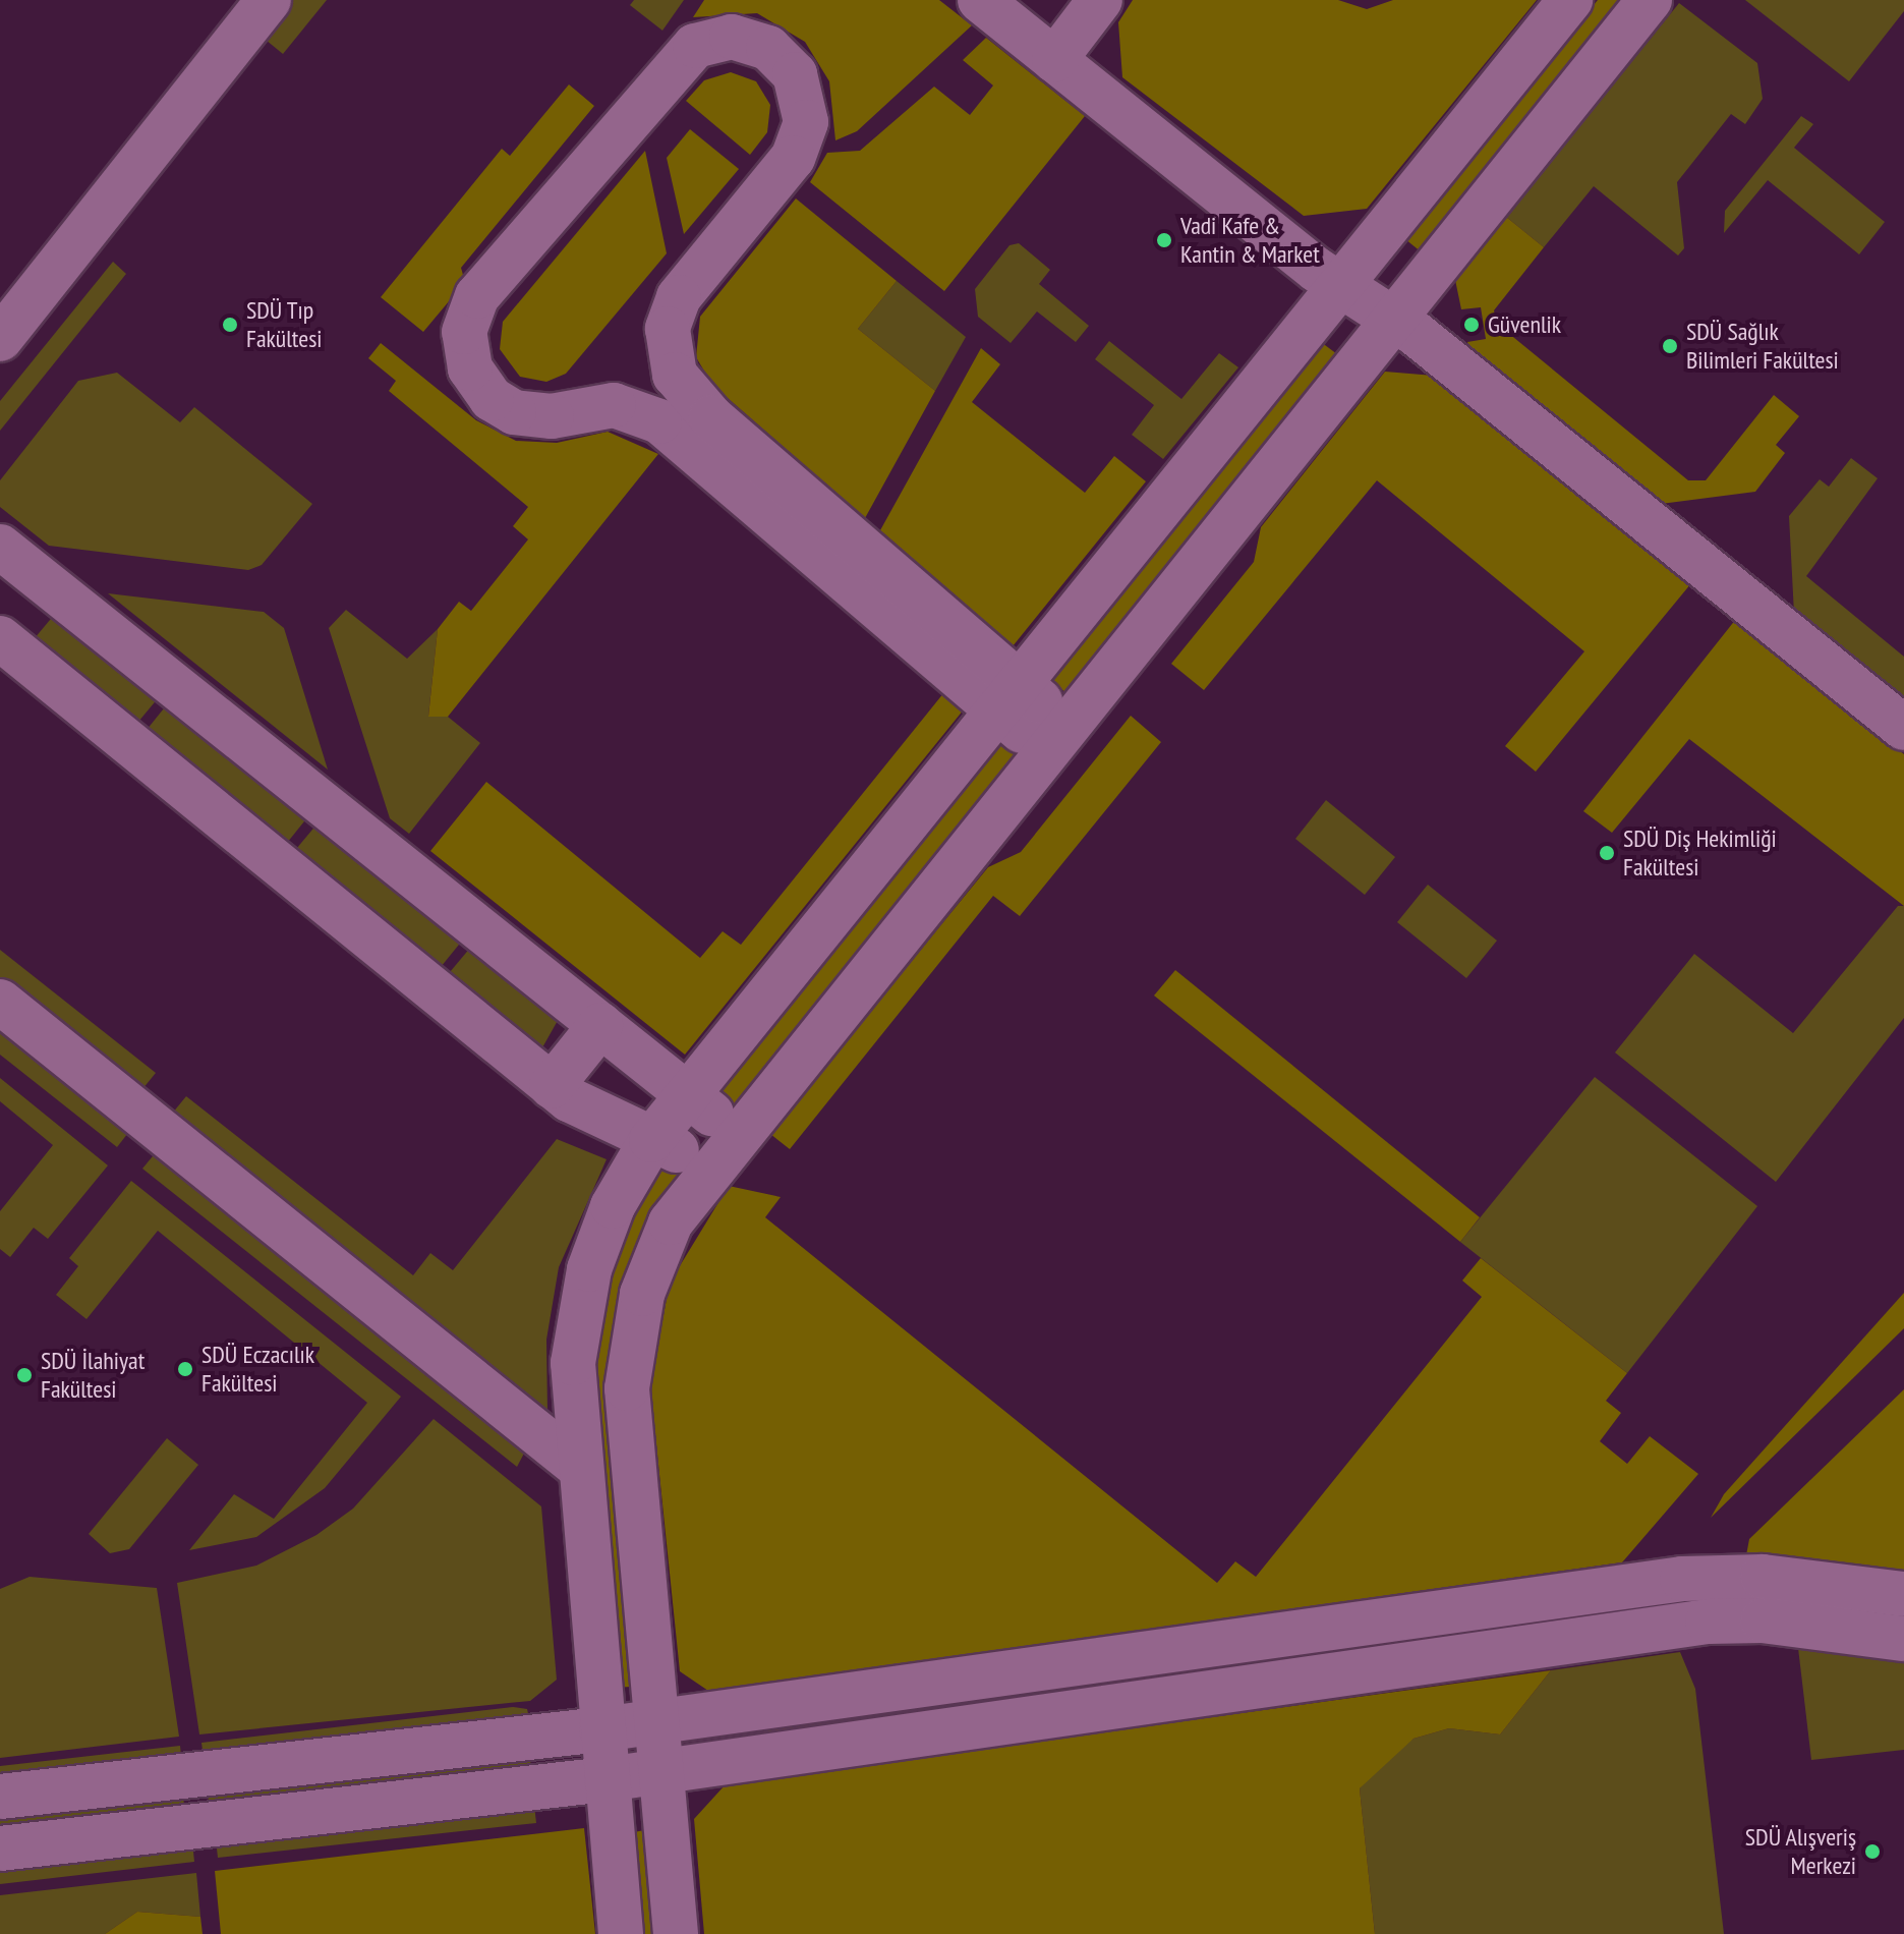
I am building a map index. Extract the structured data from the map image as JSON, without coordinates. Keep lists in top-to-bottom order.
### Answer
{
  "places": [
    "Vadi Kafe & Kantin & Market",
    "SDÜ Tıp Fakültesi",
    "Güvenlik",
    "SDÜ Sağlık Bilimleri Fakültesi",
    "SDÜ Diş Hekimliği Fakültesi",
    "SDÜ Eczacılık Fakültesi",
    "SDÜ İlahiyat Fakültesi",
    "SDÜ Alışveriş Merkezi"
  ]
}
